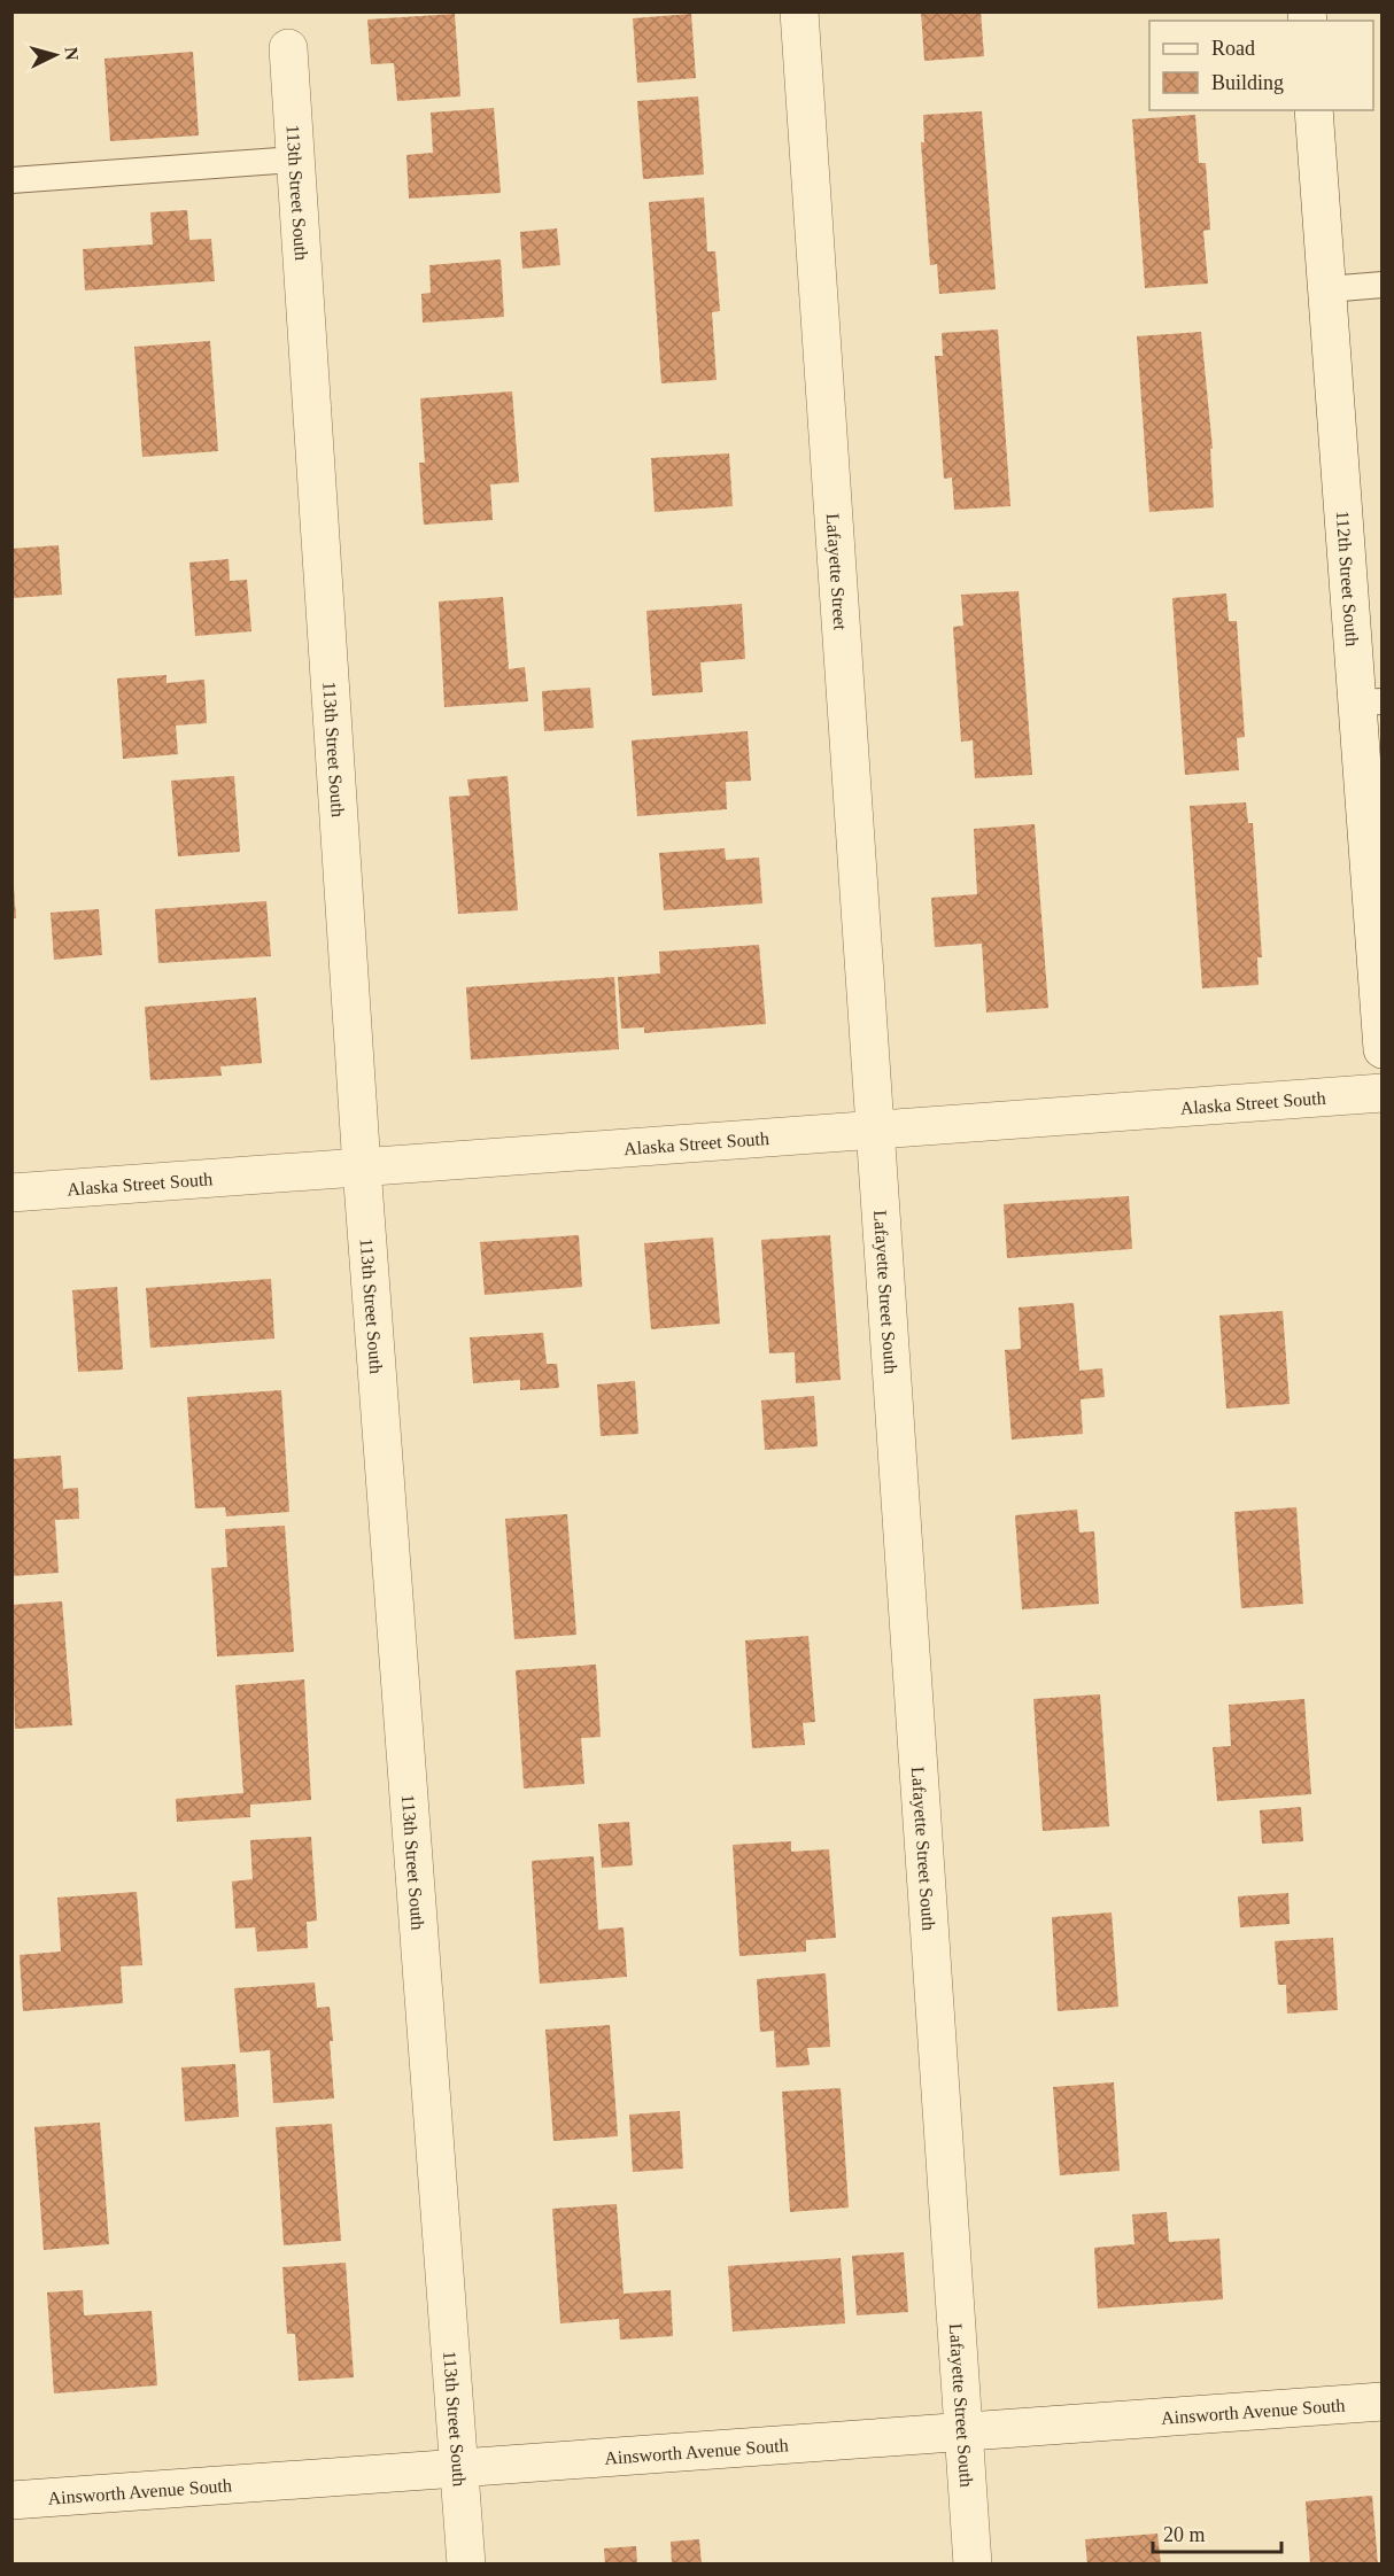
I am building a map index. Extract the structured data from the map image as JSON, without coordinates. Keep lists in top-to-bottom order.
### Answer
{
  "streets": {
    "street": [
      "113th Street South",
      "Lafayette Street",
      "112th Street South",
      "Alaska Street South",
      "Lafayette Street South",
      "Ainsworth Avenue South"
    ]
  },
  "crossings": [
    ["113th Street South", "Alaska Street South"],
    ["113th Street South", "Ainsworth Avenue South"],
    ["Lafayette Street", "Alaska Street South"],
    ["Lafayette Street", "Lafayette Street South"],
    ["Alaska Street South", "Lafayette Street South"],
    ["Lafayette Street South", "Ainsworth Avenue South"]
  ],
  "legend": ["Road", "Building"],
  "scale_bar": "20 m",
  "north": "right"
}
